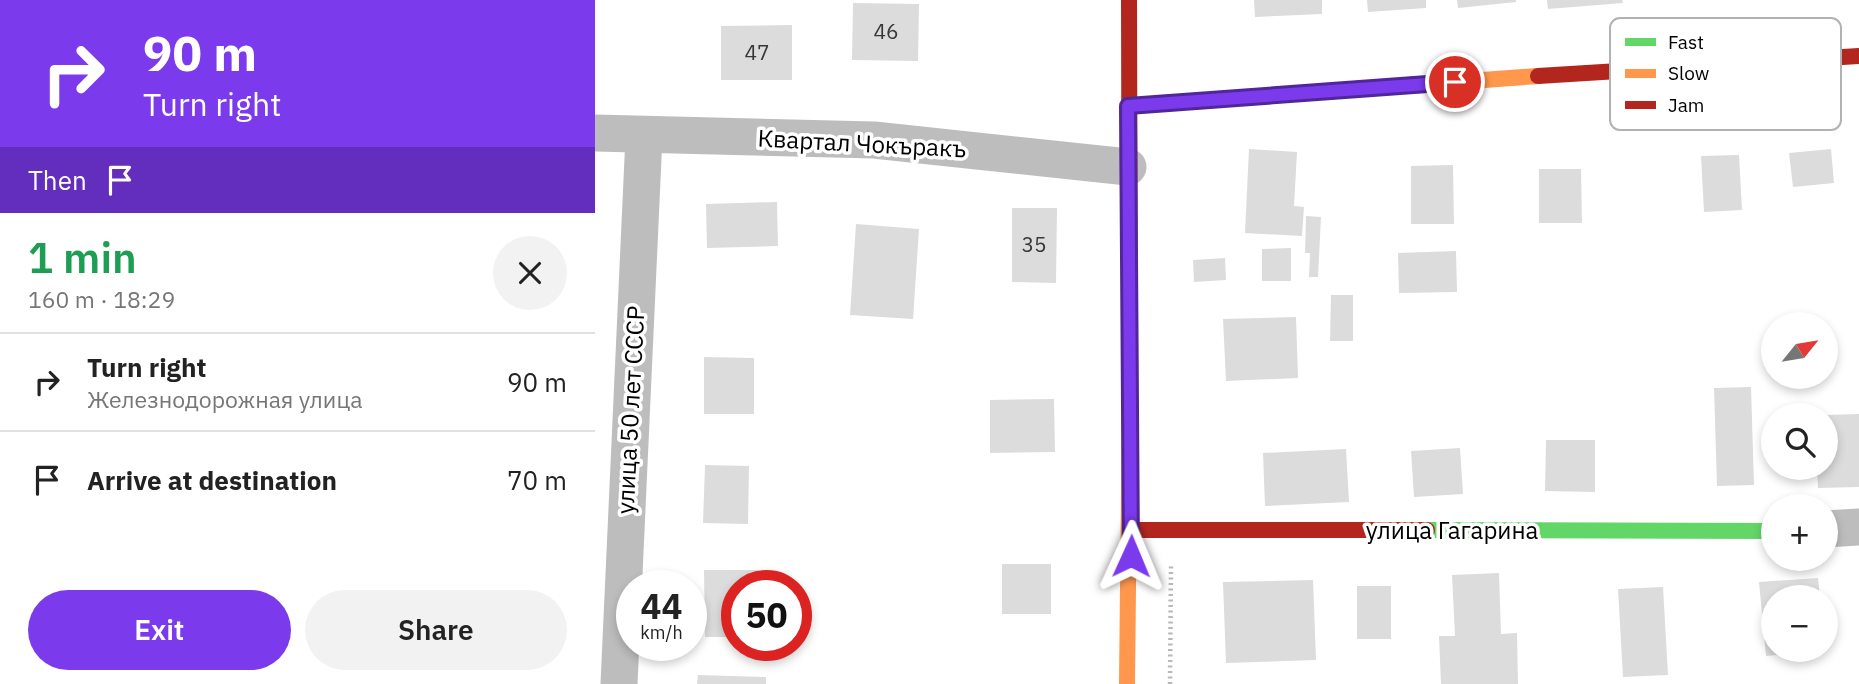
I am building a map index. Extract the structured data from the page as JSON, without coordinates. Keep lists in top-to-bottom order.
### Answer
{
  "streets": {
    "street": ["Квартал Чокъракъ", "улица 50 лет СССР", "улица Гагарина"]
  },
  "crossings": [
    ["Квартал Чокъракъ", "улица 50 лет СССР"]
  ],
  "house_numbers": ["46", "47", "35"],
  "legend": ["Fast", "Slow", "Jam"],
  "north": "top right",
  "page": {
    "turn": ["90 m", "Turn right"],
    "then": "Then",
    "heading": ["1 min", "160 m · 18:29"],
    "map_buttons": ["+", "−"],
    "list": [
      {
        "name": "Turn right",
        "note": "Железнодорожная улица",
        "value": "90 m"
      },
      {
        "name": "Arrive at destination",
        "value": "70 m"
      }
    ],
    "speed": "44 km/h",
    "limit": "50",
    "buttons": ["Exit", "Share"]
  }
}
